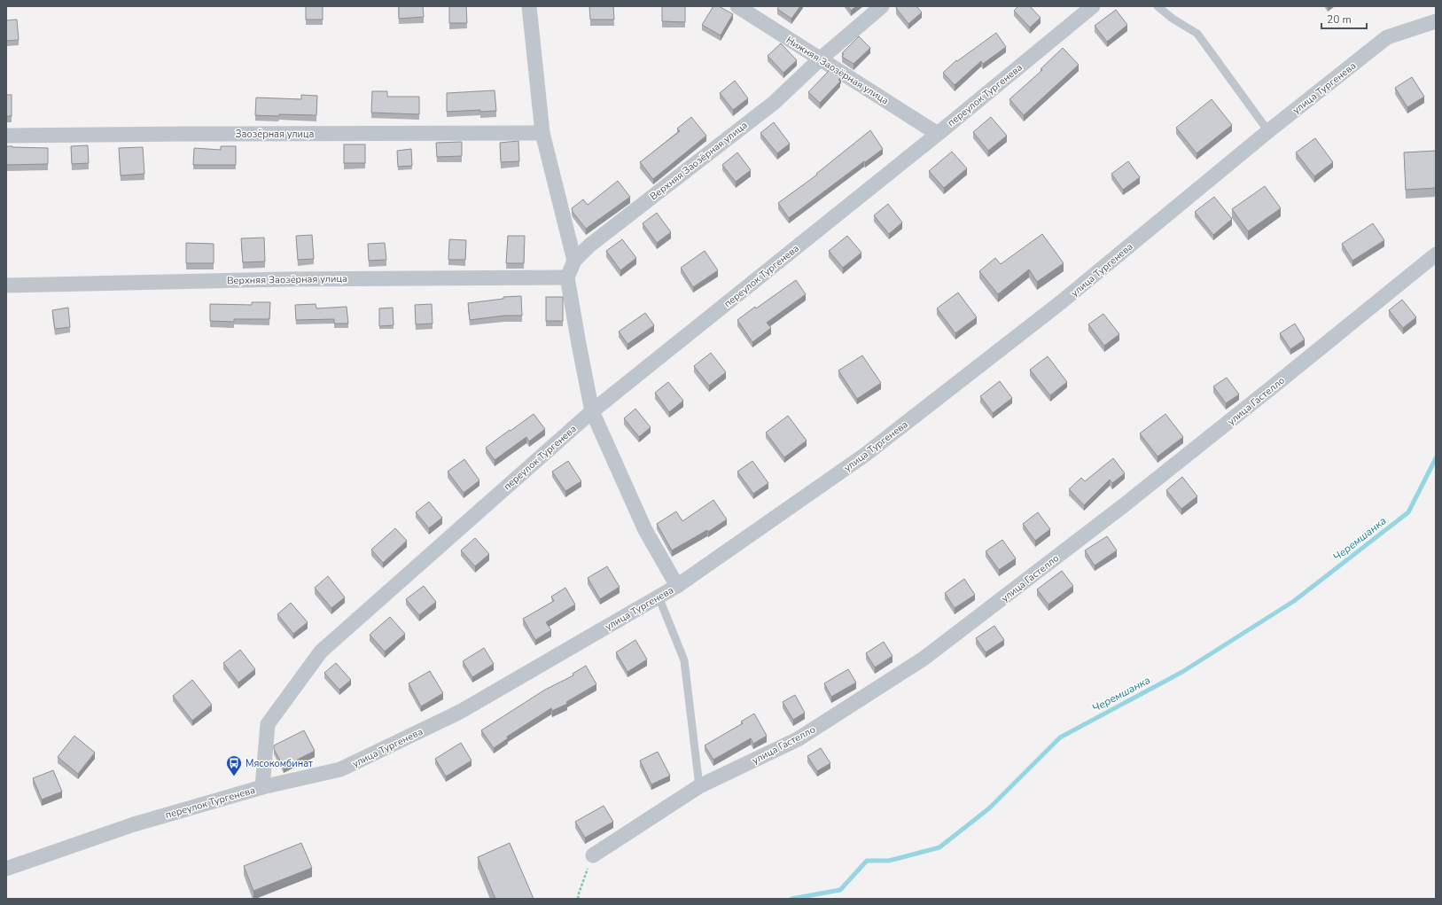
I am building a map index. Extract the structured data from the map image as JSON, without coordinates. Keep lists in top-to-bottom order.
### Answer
{
  "streets": {
    "street": [
      "Нижняя Заозёрная улица",
      "улица Тургенева",
      "переулок Тургенева",
      "Заозёрная улица",
      "Верхняя Заозёрная улица",
      "улица Гастелло"
    ]
  },
  "crossings": [
    ["Нижняя Заозёрная улица", "переулок Тургенева"],
    ["Нижняя Заозёрная улица", "Верхняя Заозёрная улица"],
    ["улица Тургенева", "переулок Тургенева"]
  ],
  "water": ["Черемшанка"],
  "places": {
    "bus stop": ["Мясокомбинат"]
  },
  "scale_bar": "20 m"
}
